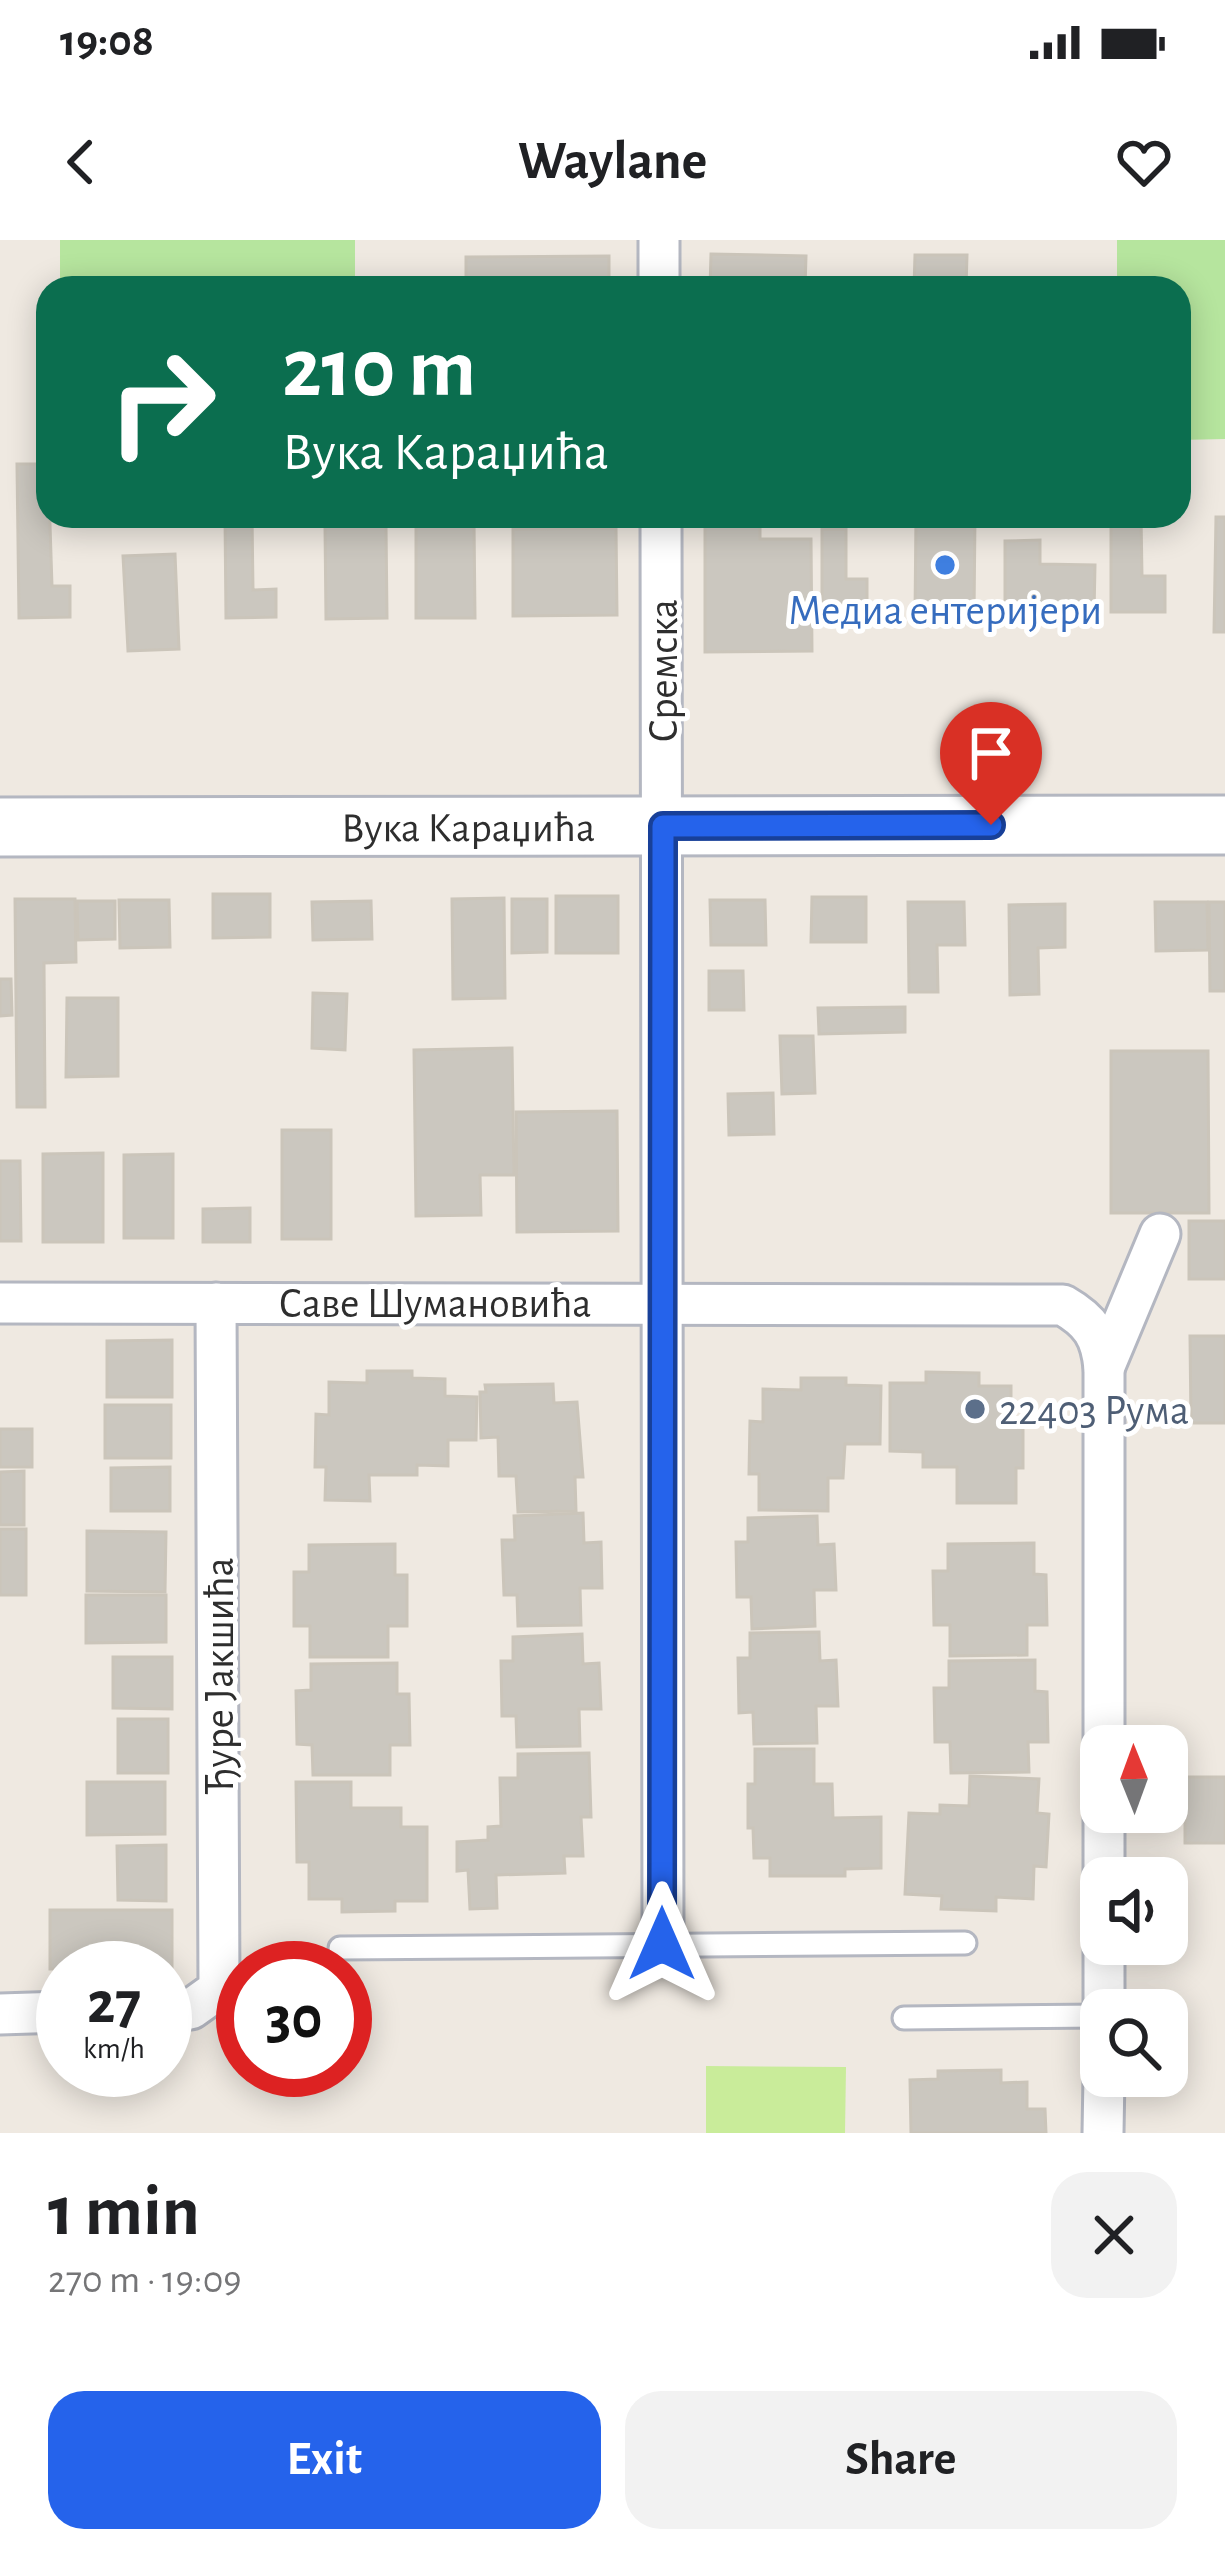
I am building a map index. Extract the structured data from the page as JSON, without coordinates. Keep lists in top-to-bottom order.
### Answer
{
  "streets": {
    "main road": ["Вука Караџића"],
    "street": ["Сремска", "Саве Шумановића", "Ђуре Јакшића"]
  },
  "crossings": [
    ["Сремска", "Вука Караџића"],
    ["Сремска", "Саве Шумановића"],
    ["Саве Шумановића", "Ђуре Јакшића"]
  ],
  "places": ["Медиа ентеријери", "22403 Рума"],
  "north": "top",
  "page": {
    "status": "19:08",
    "header": "Waylane",
    "turn": ["210 m", "Вука Караџића"],
    "speed": "27 km/h",
    "limit": "30",
    "heading": ["1 min", "270 m · 19:09"],
    "buttons": ["Exit", "Share"]
  }
}
